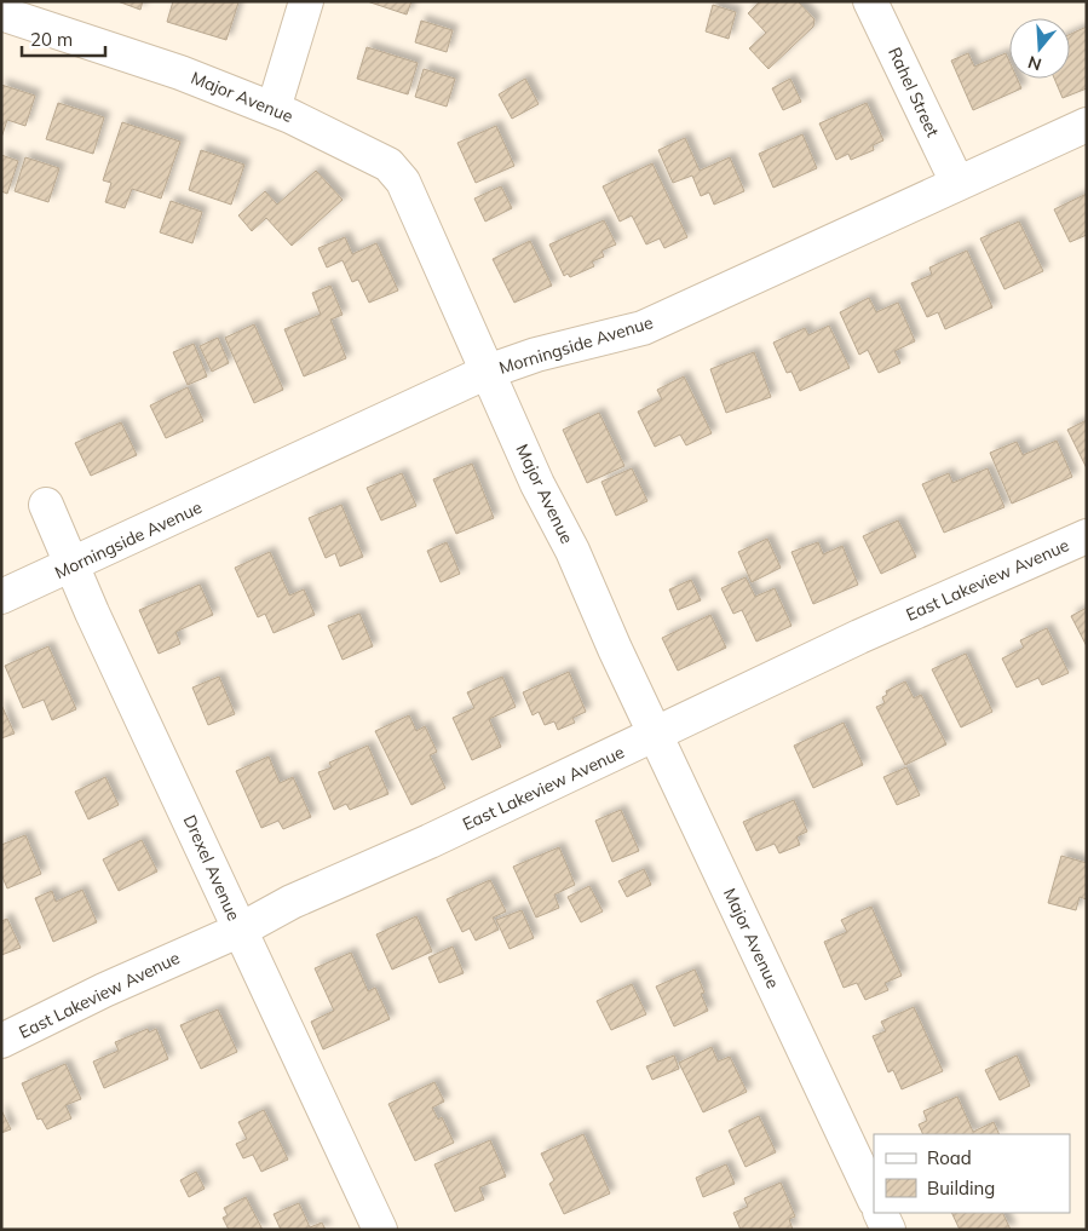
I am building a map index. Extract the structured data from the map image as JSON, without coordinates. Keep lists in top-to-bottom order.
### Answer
{
  "streets": {
    "street": [
      "Rahel Street",
      "Major Avenue",
      "Morningside Avenue",
      "East Lakeview Avenue",
      "Drexel Avenue"
    ]
  },
  "crossings": [
    ["Rahel Street", "Morningside Avenue"],
    ["Major Avenue", "Morningside Avenue"],
    ["Major Avenue", "East Lakeview Avenue"],
    ["Morningside Avenue", "Drexel Avenue"],
    ["East Lakeview Avenue", "Drexel Avenue"]
  ],
  "legend": ["Road", "Building"],
  "scale_bar": "20 m",
  "north": "bottom"
}
